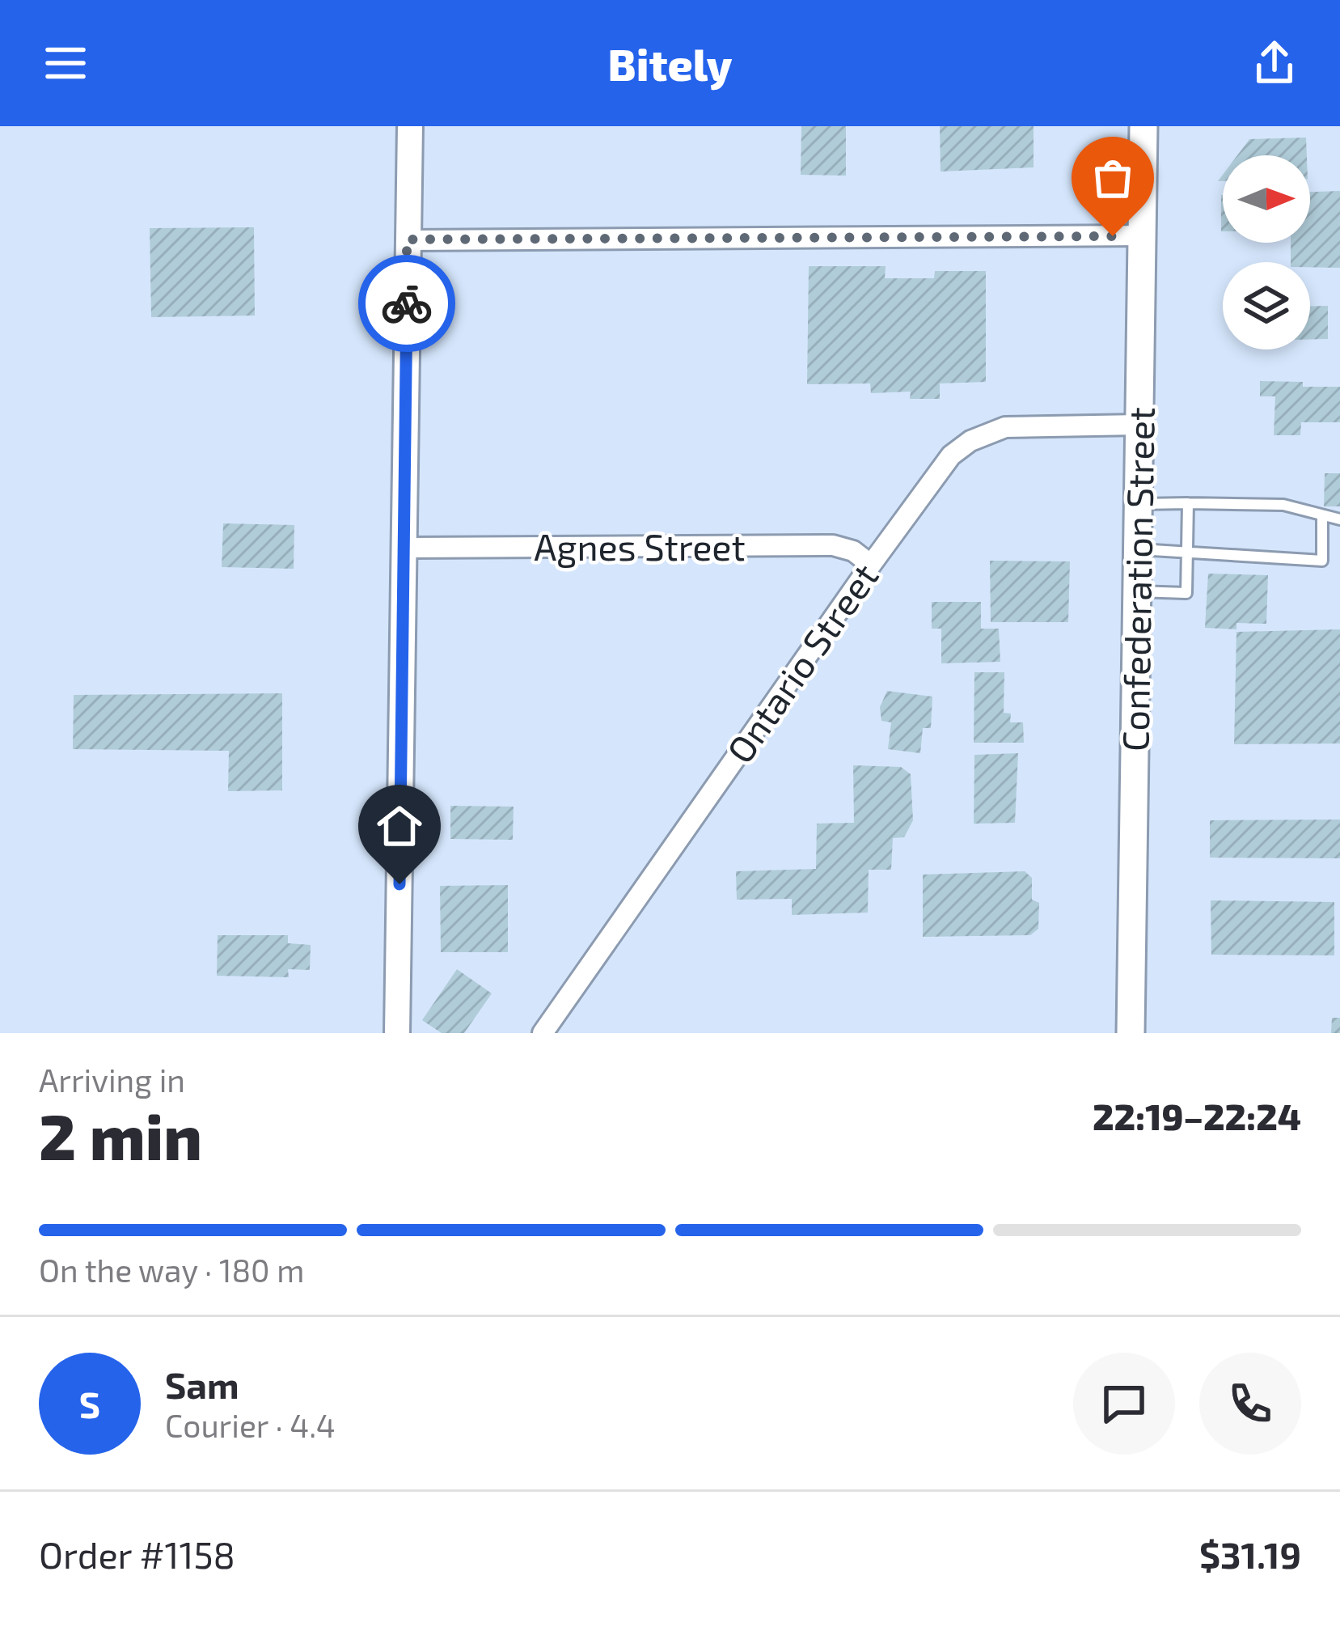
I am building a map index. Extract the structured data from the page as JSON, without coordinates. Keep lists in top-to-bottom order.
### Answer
{
  "streets": {
    "main road": ["Confederation Street"],
    "street": ["Agnes Street", "Ontario Street"]
  },
  "crossings": [
    ["Agnes Street", "Ontario Street"],
    ["Confederation Street", "Ontario Street"]
  ],
  "north": "right",
  "page": {
    "header": "Bitely",
    "heading": ["2 min", "Arriving in", "22:19–22:24"],
    "panel": [
      "Sam",
      "Courier · 4.4",
      "Order #1158",
      "$31.19"
    ],
    "bar": "On the way · 180 m",
    "round": "S"
  }
}
